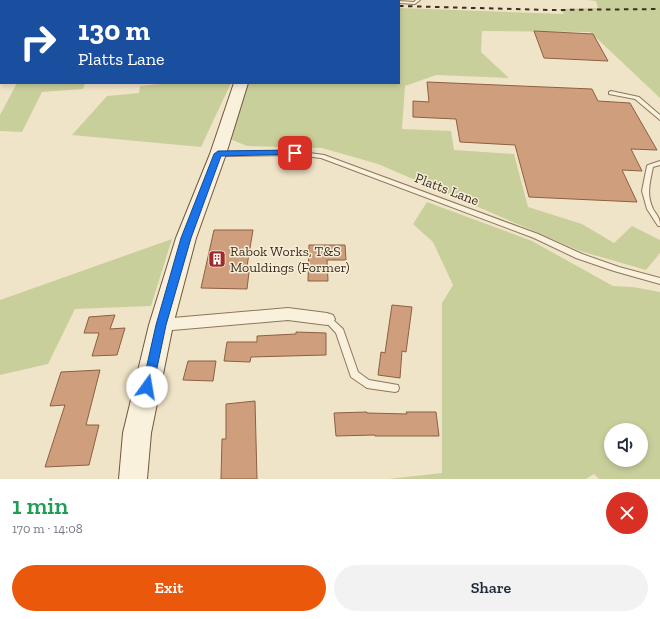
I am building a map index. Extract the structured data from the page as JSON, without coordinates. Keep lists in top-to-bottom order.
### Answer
{
  "streets": {
    "lane": ["Platts Lane"]
  },
  "places": {
    "building": ["Rabok Works, T&S Mouldings (Former)"]
  },
  "page": {
    "turn": ["130 m", "Platts Lane"],
    "heading": ["1 min", "170 m · 14:08"],
    "buttons": ["Exit", "Share"]
  }
}
